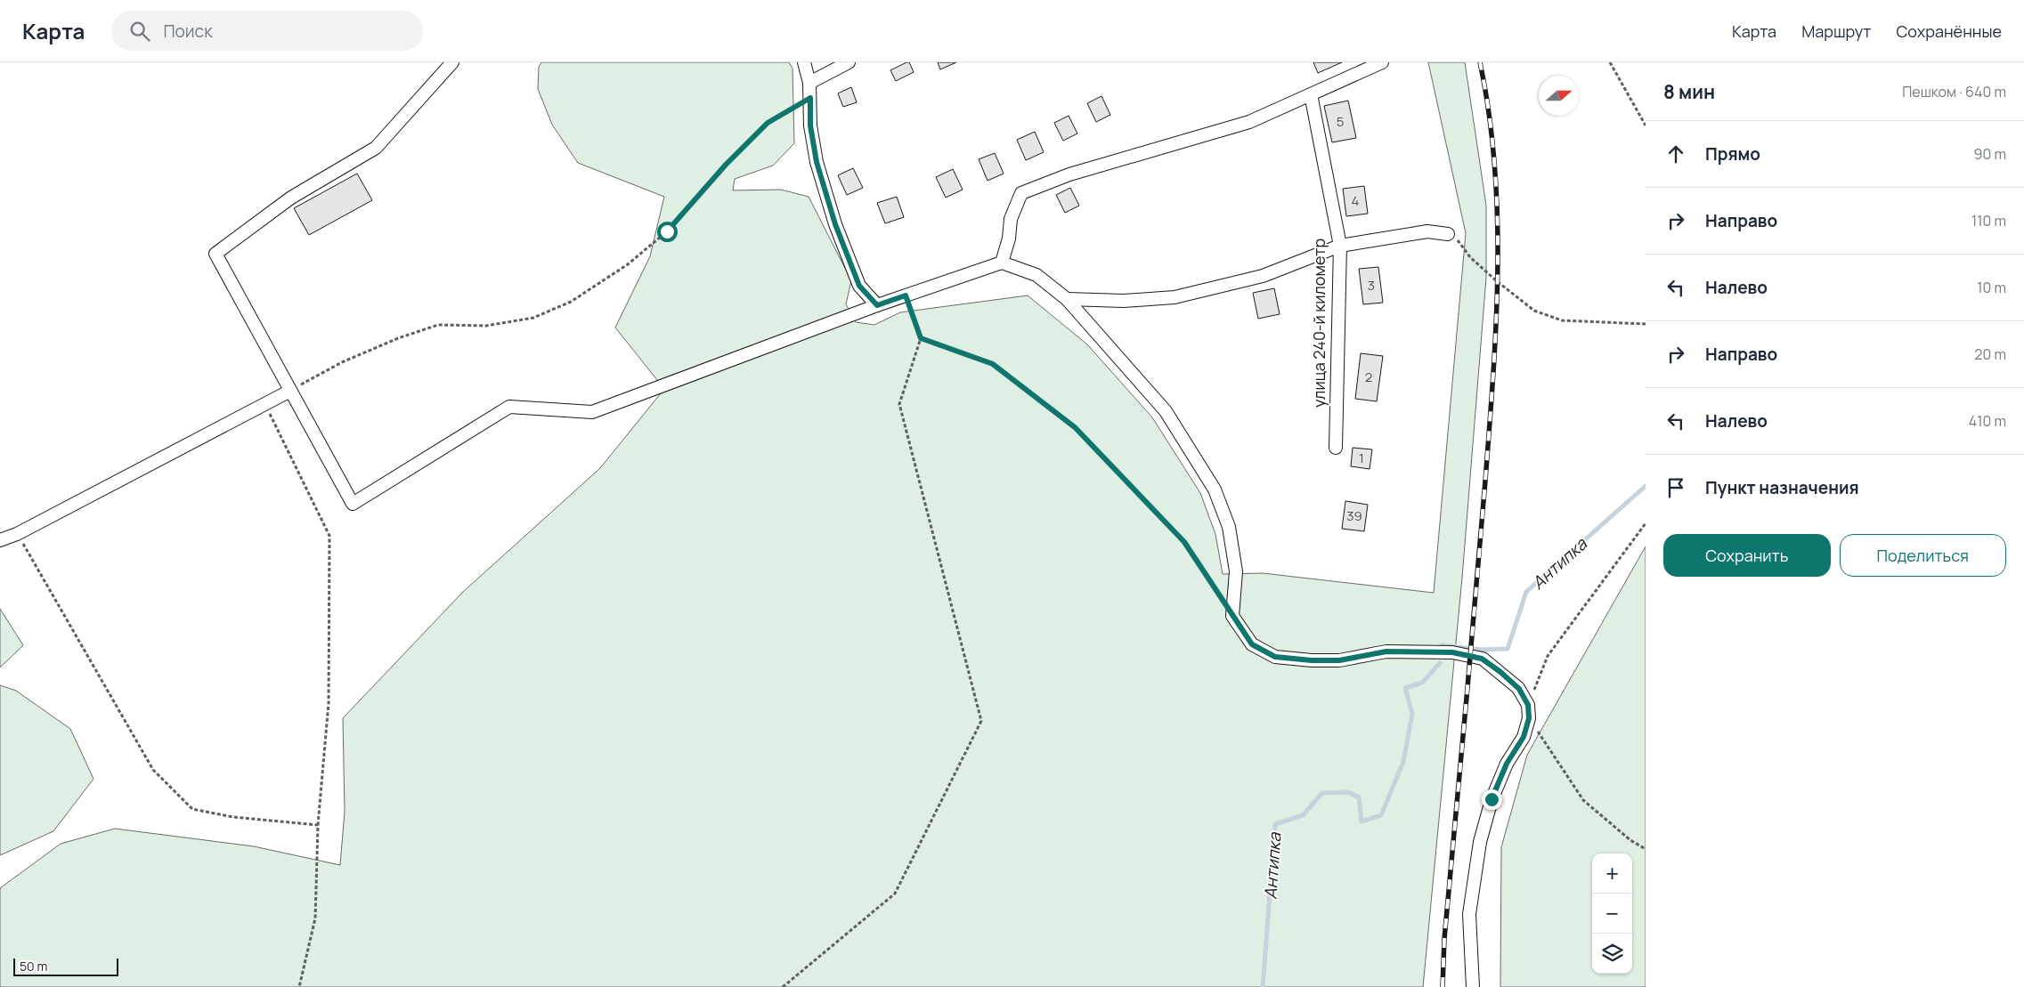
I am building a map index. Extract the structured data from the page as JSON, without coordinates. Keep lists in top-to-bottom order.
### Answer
{
  "streets": {
    "street": ["улица 240-й километр"]
  },
  "water": ["Антипка"],
  "house_numbers": [
    "5",
    "4",
    "3",
    "2",
    "1",
    "39"
  ],
  "scale_bar": "50 m",
  "north": "right",
  "page": {
    "header": "Карта",
    "search": "Поиск",
    "nav": ["Карта", "Маршрут", "Сохранённые"],
    "heading": ["8 мин", "Пешком · 640 m"],
    "list": [
      ["Прямо", "90 m"],
      ["Направо", "110 m"],
      ["Налево", "10 m"],
      ["Направо", "20 m"],
      ["Налево", "410 m"],
      "Пункт назначения"
    ],
    "buttons": ["Сохранить", "Поделиться"],
    "map_buttons": ["+", "−"],
    "scale": "50 m"
  }
}
